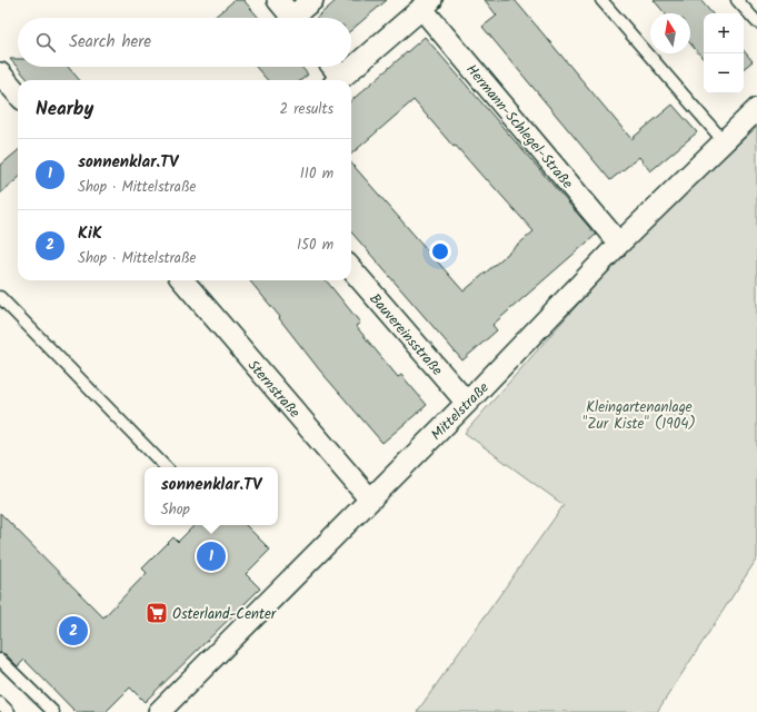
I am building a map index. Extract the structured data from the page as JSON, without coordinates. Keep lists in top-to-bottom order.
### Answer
{
  "streets": {
    "street": [
      "Hermann-Schlegel-Straße",
      "Bauvereinsstraße",
      "Sternstraße",
      "Mittelstraße"
    ]
  },
  "crossings": [
    ["Hermann-Schlegel-Straße", "Mittelstraße"],
    ["Bauvereinsstraße", "Mittelstraße"],
    ["Sternstraße", "Mittelstraße"]
  ],
  "parks": ["Kleingartenanlage \"Zur Kiste\" (1904)"],
  "places": {
    "supermarket": ["Osterland-Center"]
  },
  "north": "top",
  "page": {
    "map_buttons": ["+", "−"],
    "search": "Search here",
    "heading": ["Nearby", "2 results"],
    "list": [
      {
        "mark": "1",
        "name": "sonnenklar.TV",
        "note": "Shop · Mittelstraße",
        "value": "110 m"
      },
      {
        "mark": "2",
        "name": "KiK",
        "note": "Shop · Mittelstraße",
        "value": "150 m"
      }
    ],
    "popup": ["sonnenklar.TV", "Shop"],
    "pins": ["1", "2"]
  }
}
